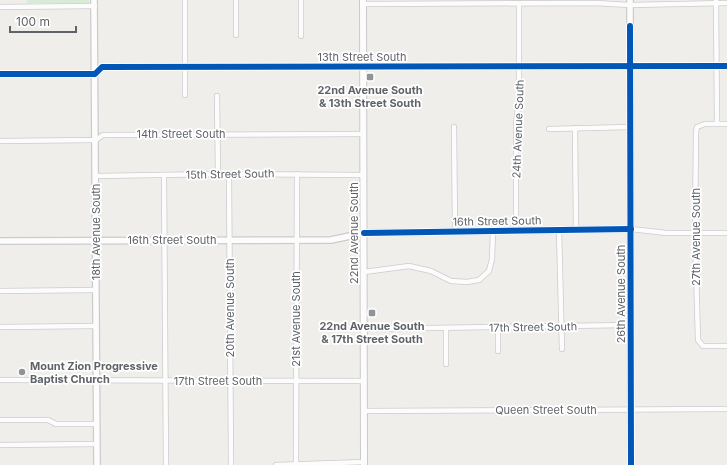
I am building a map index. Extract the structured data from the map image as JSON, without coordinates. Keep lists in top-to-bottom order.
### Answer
{
  "streets": {
    "main road": ["22nd Avenue South"],
    "street": [
      "13th Street South",
      "24th Avenue South",
      "14th Street South",
      "15th Street South",
      "16th Street South",
      "18th Avenue South",
      "27th Avenue South",
      "26th Avenue South",
      "20th Avenue South",
      "21st Avenue South",
      "17th Street South",
      "Queen Street South"
    ]
  },
  "crossings": [
    ["13th Street South", "24th Avenue South"],
    ["13th Street South", "18th Avenue South"],
    ["13th Street South", "22nd Avenue South"],
    ["13th Street South", "26th Avenue South"],
    ["24th Avenue South", "16th Street South"],
    ["14th Street South", "18th Avenue South"],
    ["14th Street South", "22nd Avenue South"],
    ["15th Street South", "18th Avenue South"],
    ["15th Street South", "22nd Avenue South"],
    ["15th Street South", "20th Avenue South"],
    ["15th Street South", "21st Avenue South"],
    ["16th Street South", "18th Avenue South"],
    ["16th Street South", "22nd Avenue South"],
    ["16th Street South", "27th Avenue South"],
    ["16th Street South", "26th Avenue South"],
    ["16th Street South", "20th Avenue South"],
    ["16th Street South", "21st Avenue South"],
    ["18th Avenue South", "17th Street South"],
    ["22nd Avenue South", "17th Street South"],
    ["22nd Avenue South", "Queen Street South"],
    ["26th Avenue South", "17th Street South"],
    ["26th Avenue South", "Queen Street South"],
    ["20th Avenue South", "17th Street South"],
    ["21st Avenue South", "17th Street South"]
  ],
  "places": {
    "transit": ["22nd Avenue South & 13th Street South", "22nd Avenue South & 17th Street South"],
    "other": ["Mount Zion Progressive Baptist Church"]
  },
  "scale_bar": "100 m"
}
